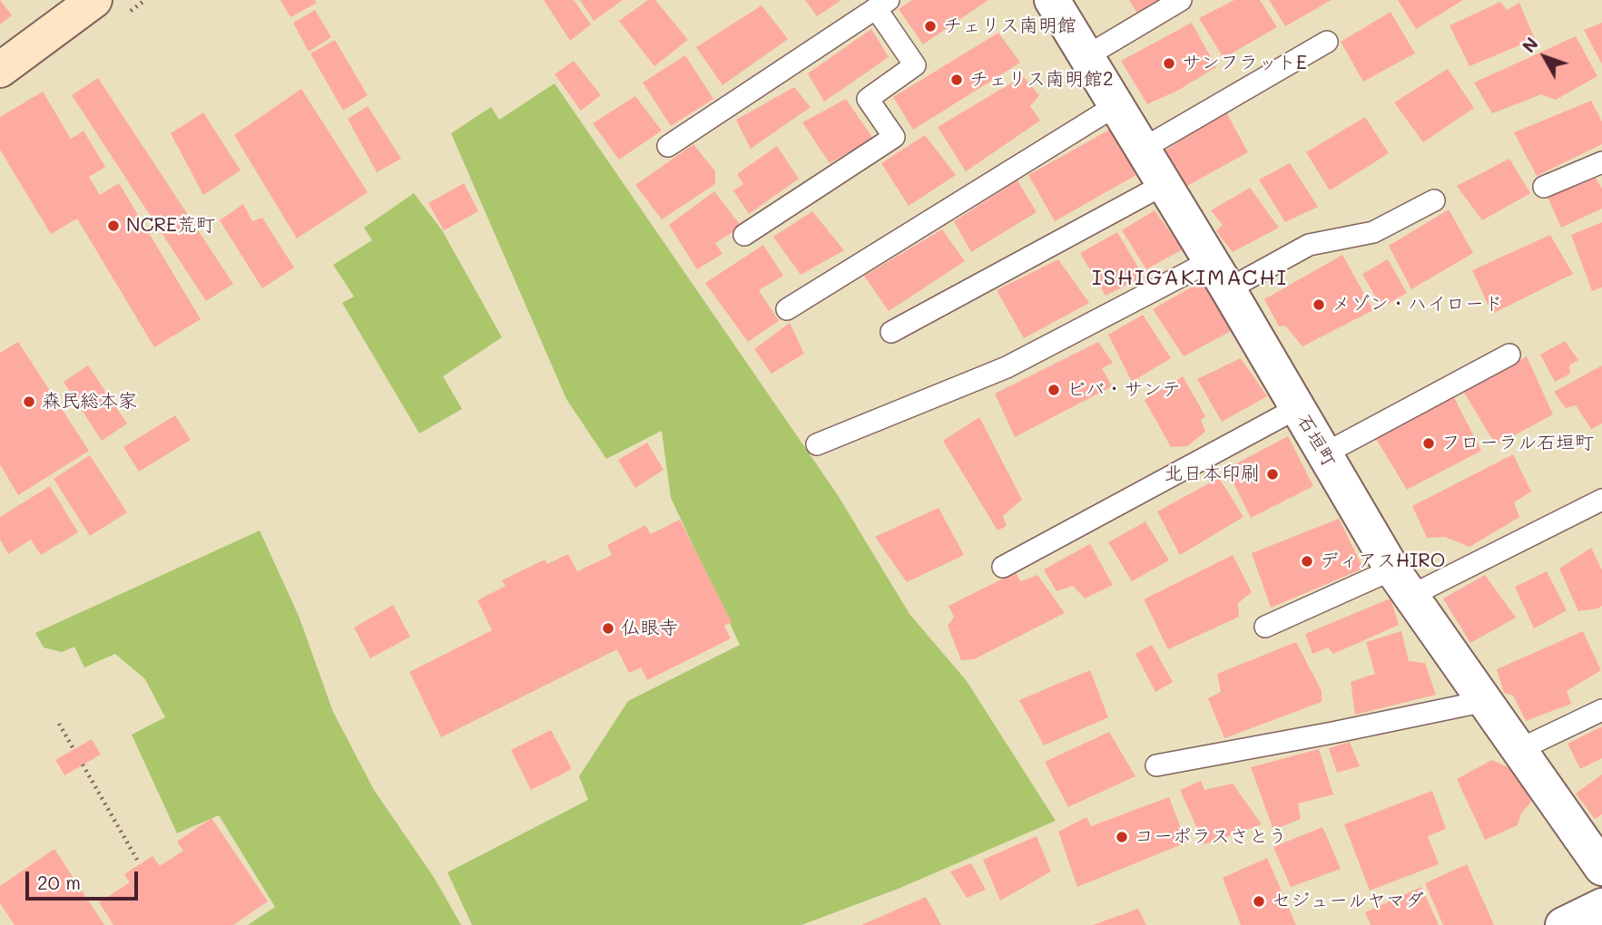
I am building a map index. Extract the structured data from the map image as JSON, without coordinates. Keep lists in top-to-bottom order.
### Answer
{
  "streets": {
    "street": ["石垣町"]
  },
  "districts": ["ISHIGAKIMACHI"],
  "places": [
    "チェリス南明館",
    "サンフラットE",
    "チェリス南明館2",
    "NCRE荒町",
    "メゾン・ハイロード",
    "ビバ・サンテ",
    "森民総本家",
    "フローラル石垣町",
    "北日本印刷",
    "ディアスHIRO",
    "仏眼寺",
    "コーポラスさとう",
    "セジュールヤマダ"
  ],
  "scale_bar": "20 m",
  "north": "top left"
}
